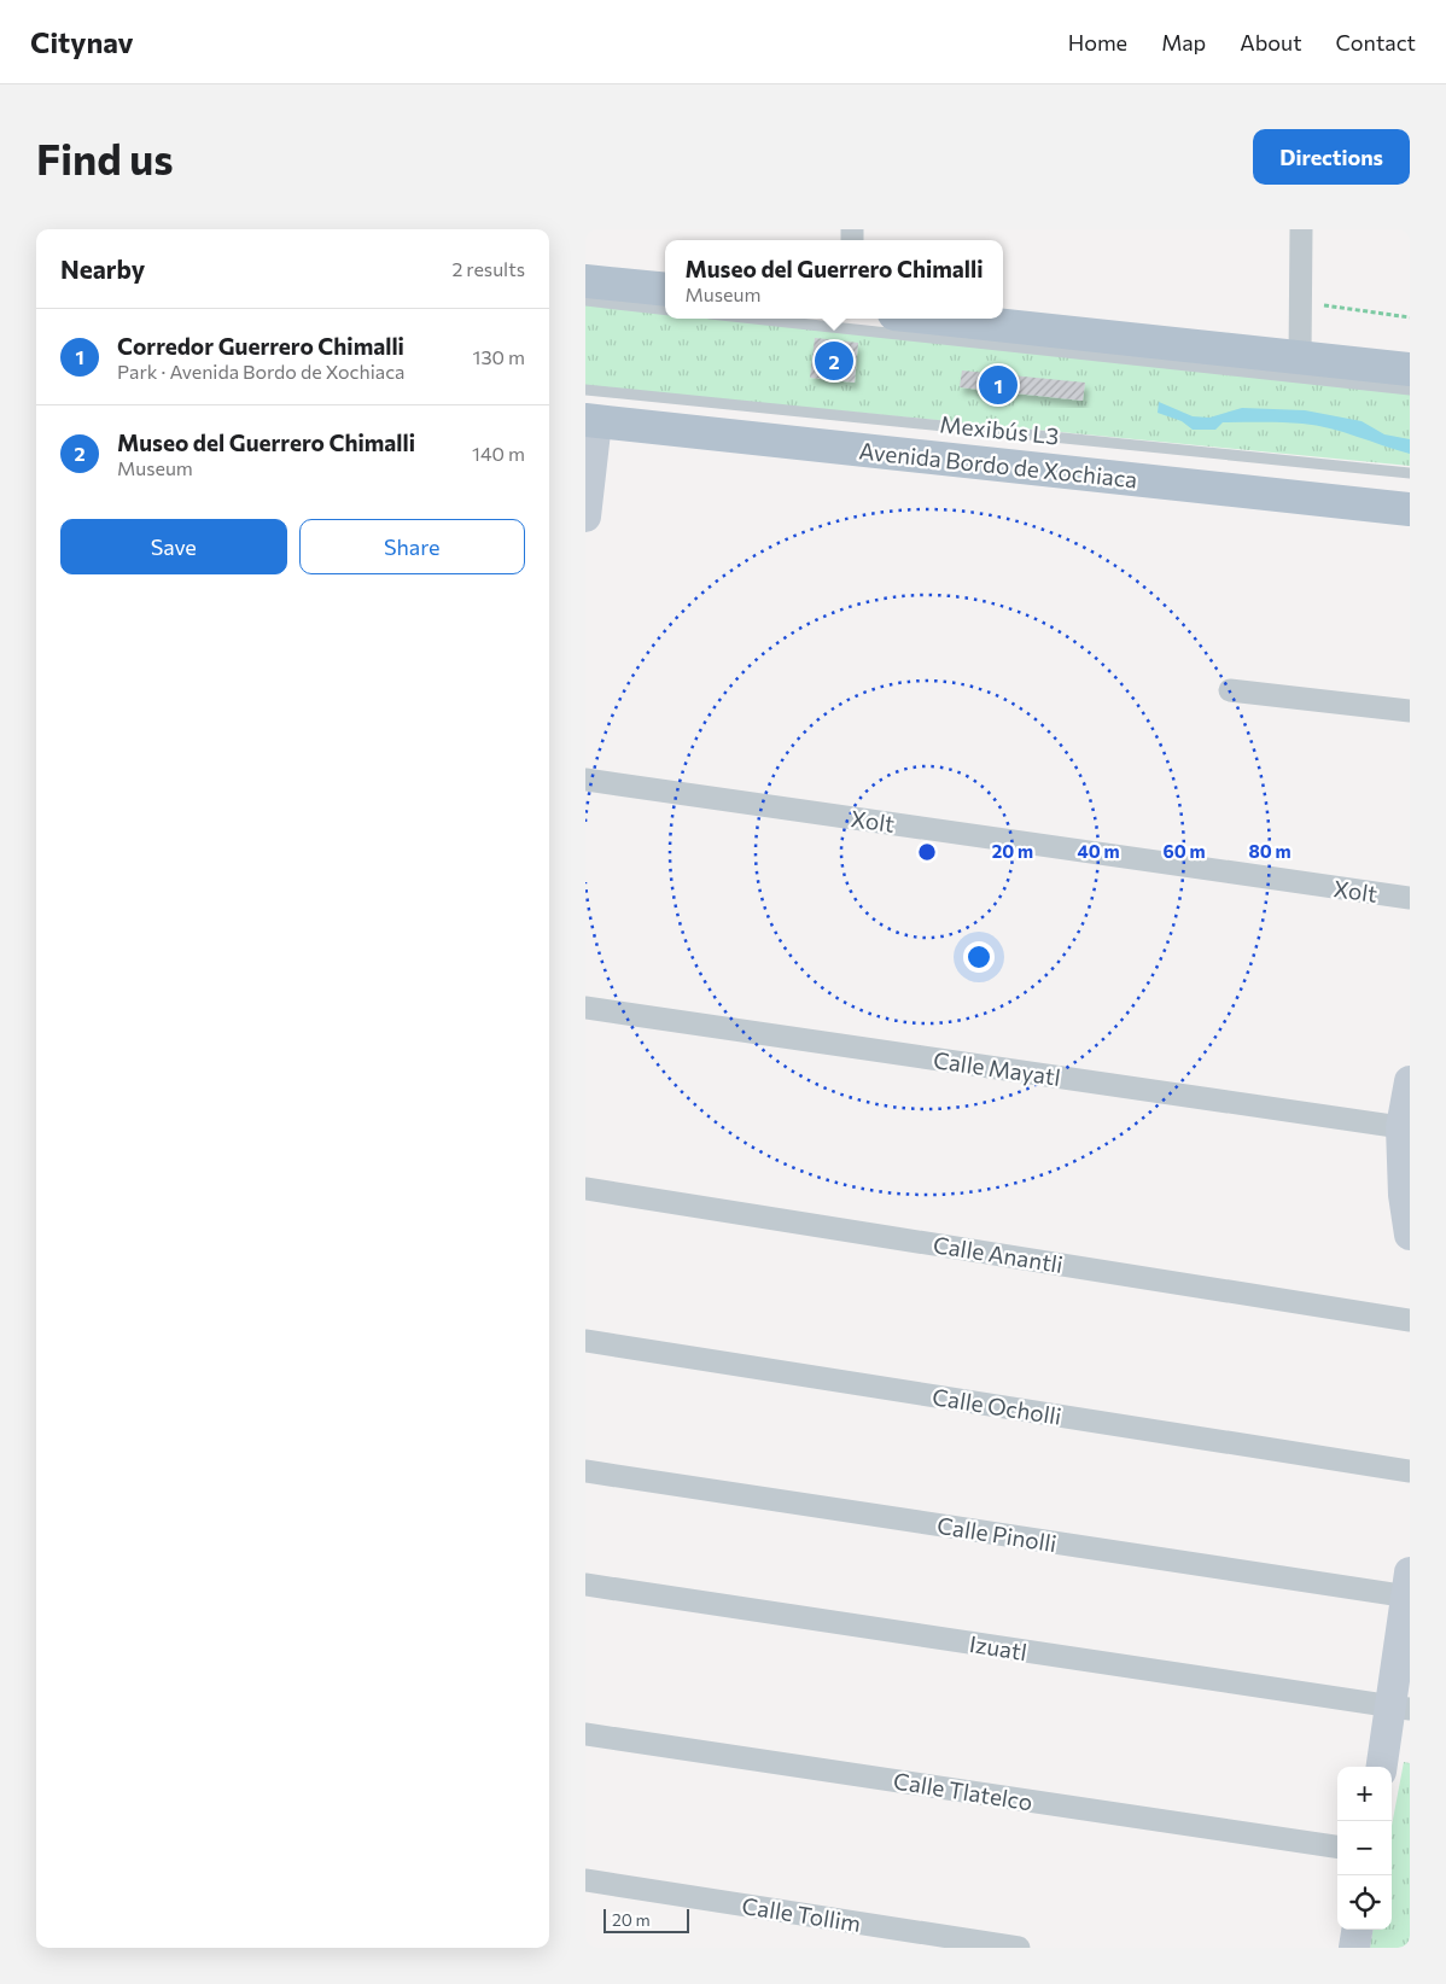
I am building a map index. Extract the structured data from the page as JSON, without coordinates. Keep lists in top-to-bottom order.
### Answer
{
  "streets": {
    "main road": ["Avenida Bordo de Xochiaca"],
    "street": [
      "Xolt",
      "Calle Mayatl",
      "Calle Anantli",
      "Calle Ocholli",
      "Calle Pinolli",
      "Izuatl",
      "Calle Tlatelco",
      "Calle Tollim"
    ]
  },
  "scale_bar": "20 m",
  "page": {
    "header": "Citynav",
    "nav": [
      "Home",
      "Map",
      "About",
      "Contact"
    ],
    "buttons": [
      "Directions",
      ["Save", "Share"]
    ],
    "title": "Find us",
    "heading": ["Nearby", "2 results"],
    "popup": ["Museo del Guerrero Chimalli", "Museum"],
    "list": [
      {
        "mark": "1",
        "name": "Corredor Guerrero Chimalli",
        "note": "Park · Avenida Bordo de Xochiaca",
        "value": "130 m"
      },
      {
        "mark": "2",
        "name": "Museo del Guerrero Chimalli",
        "note": "Museum",
        "value": "140 m"
      }
    ],
    "pins": ["2", "1"],
    "map_buttons": ["+", "−"],
    "scale": "20 m"
  },
  "rings": [
    "20 m",
    "40 m",
    "60 m",
    "80 m"
  ]
}
